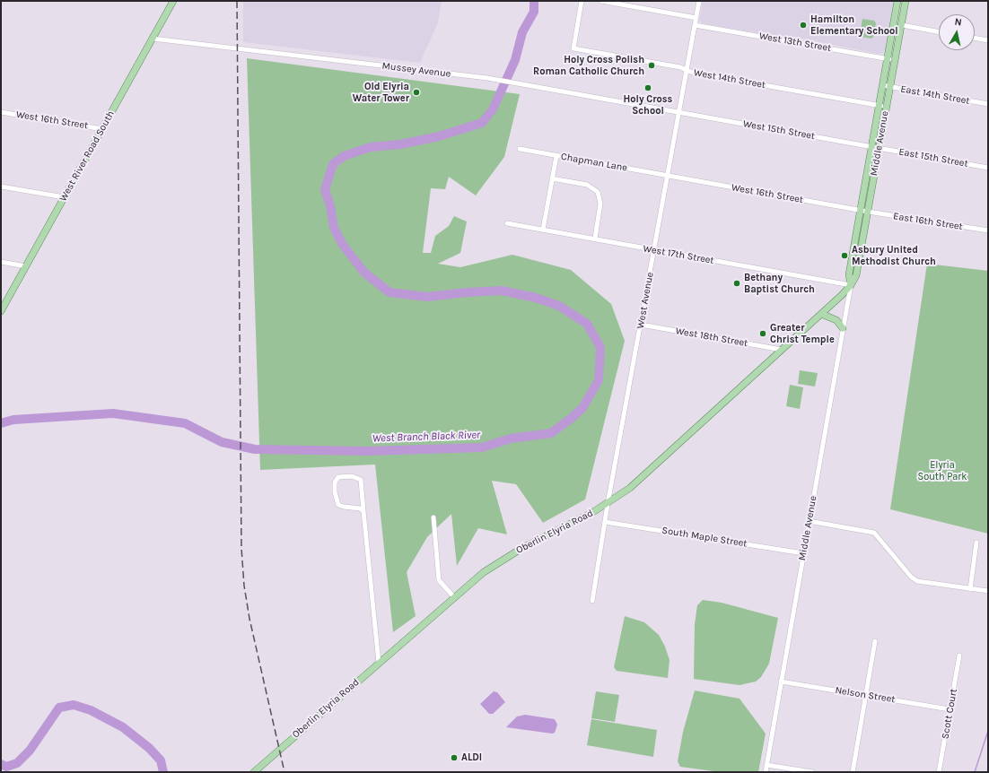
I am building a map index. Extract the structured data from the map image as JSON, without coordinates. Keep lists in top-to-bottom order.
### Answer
{
  "streets": {
    "main road": ["Middle Avenue", "West River Road South", "Oberlin Elyria Road"],
    "street": [
      "West 13th Street",
      "Mussey Avenue",
      "West 14th Street",
      "East 14th Street",
      "West 16th Street",
      "West 15th Street",
      "East 15th Street",
      "Chapman Lane",
      "East 16th Street",
      "West 17th Street",
      "West Avenue",
      "West 18th Street",
      "South Maple Street",
      "Nelson Street",
      "Scott Court"
    ]
  },
  "crossings": [
    ["West 13th Street", "Middle Avenue"],
    ["West 13th Street", "West Avenue"],
    ["Mussey Avenue", "West 15th Street"],
    ["Mussey Avenue", "West River Road South"],
    ["Mussey Avenue", "West Avenue"],
    ["West 14th Street", "Middle Avenue"],
    ["West 14th Street", "West Avenue"],
    ["East 14th Street", "Middle Avenue"],
    ["West 16th Street", "Middle Avenue"],
    ["West 16th Street", "West River Road South"],
    ["West 16th Street", "Chapman Lane"],
    ["West 16th Street", "East 16th Street"],
    ["West 16th Street", "West Avenue"],
    ["West 15th Street", "Middle Avenue"],
    ["West 15th Street", "East 15th Street"],
    ["West 15th Street", "West Avenue"],
    ["Middle Avenue", "East 15th Street"],
    ["Middle Avenue", "East 16th Street"],
    ["Middle Avenue", "West 17th Street"],
    ["Middle Avenue", "Oberlin Elyria Road"],
    ["Middle Avenue", "South Maple Street"],
    ["Middle Avenue", "Nelson Street"],
    ["Chapman Lane", "West Avenue"],
    ["West 17th Street", "West Avenue"],
    ["West 17th Street", "Oberlin Elyria Road"],
    ["West Avenue", "West 18th Street"],
    ["West Avenue", "Oberlin Elyria Road"],
    ["West Avenue", "South Maple Street"],
    ["West 18th Street", "Oberlin Elyria Road"],
    ["Nelson Street", "Scott Court"]
  ],
  "water": ["West Branch Black River"],
  "parks": ["Elyria South Park"],
  "places": [
    "Hamilton Elementary School",
    "Holy Cross Polish Roman Catholic Church",
    "Holy Cross School",
    "Old Elyria Water Tower",
    "Asbury United Methodist Church",
    "Bethany Baptist Church",
    "Greater Christ Temple",
    "ALDI"
  ],
  "north": "top"
}
